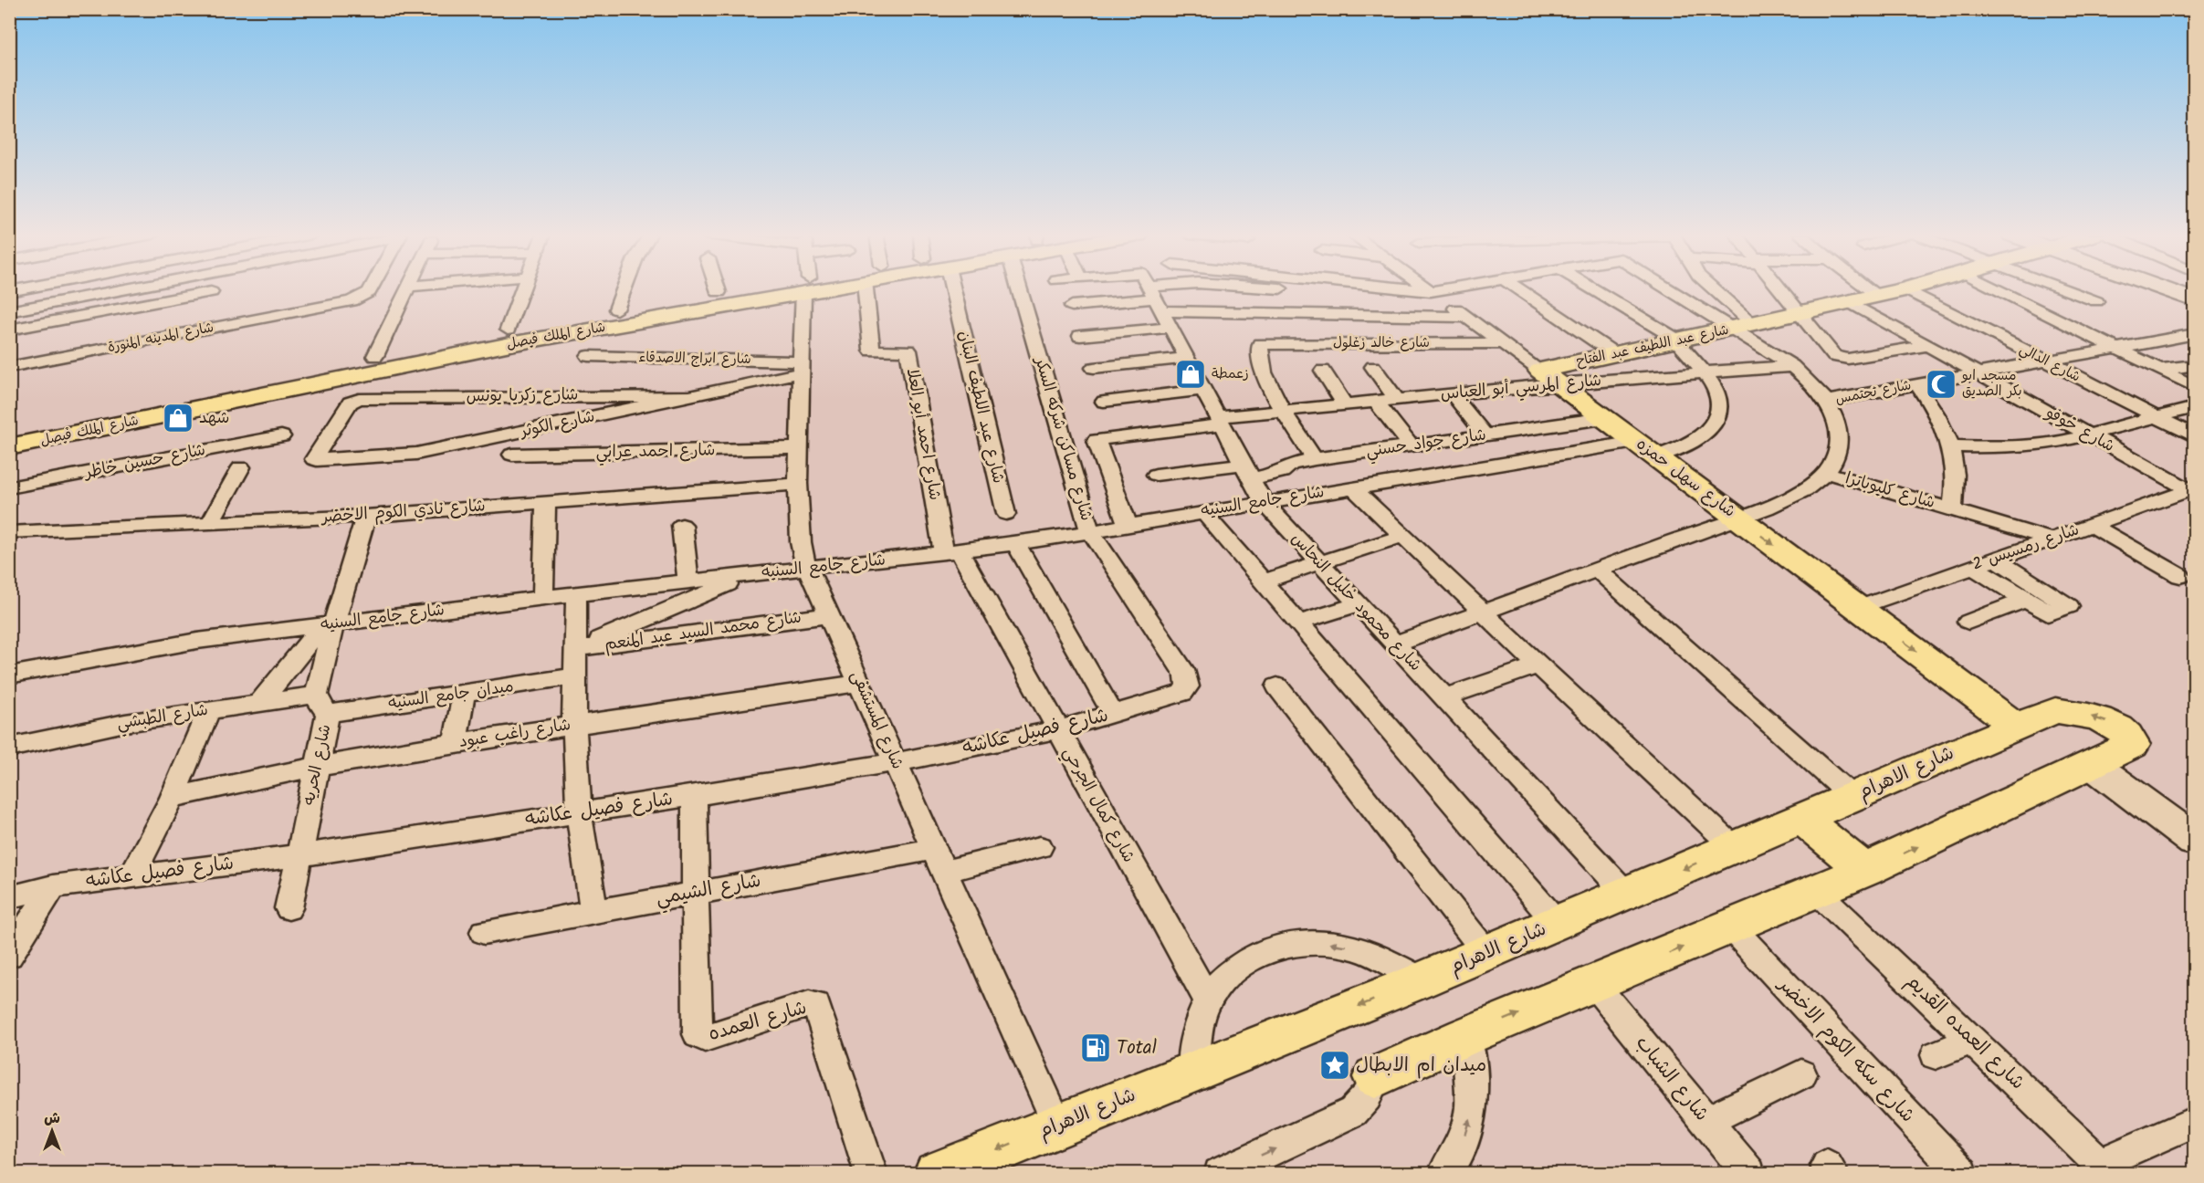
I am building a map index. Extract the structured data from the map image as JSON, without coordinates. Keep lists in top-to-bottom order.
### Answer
{
  "streets": {
    "main road": [
      "شارع الملك فيصل",
      "شارع عبد اللطيف عبد الفتاح",
      "شارع سهل حمزه",
      "شارع الاهرام"
    ],
    "street": [
      "شارع المدينه المنورة",
      "شارع خالد زغلول",
      "شارع ابراج الاصدقاء",
      "شارع الدالي",
      "شارع المرسي أبو العباس",
      "شارع تحتمس",
      "شارع زكريا يونس",
      "شارع عبد اللطيف البنان",
      "شارع الكوثر",
      "شارع خوفو",
      "شارع احمد أبو العلا",
      "شارع مساكن شركه السكر",
      "شارع جواد حسني",
      "شارع احمد عرابي",
      "شارع حسين خاطر",
      "شارع كليوباترا",
      "شارع جامع السنيه",
      "شارع نادي الكوم الاخضر",
      "شارع رمسيس 2",
      "شارع محمود خليل النحاس",
      "شارع محمد السيد عبد المنعم",
      "ميدان جامع السنيه",
      "شارع الطبشي",
      "شارع المستشفى",
      "شارع فصيل عكاشه",
      "شارع راغب عبود",
      "شارع الحريه",
      "شارع كمال الجرحي",
      "شارع الشيمي",
      "شارع العمده",
      "شارع العمده القديم",
      "شارع سكه الكوم الاخضر",
      "شارع الشباب"
    ]
  },
  "crossings": [
    ["شارع خالد زغلول", "شارع المرسي أبو العباس"],
    ["شارع خالد زغلول", "شارع سهل حمزه"],
    ["شارع عبد اللطيف عبد الفتاح", "شارع المرسي أبو العباس"],
    ["شارع عبد اللطيف عبد الفتاح", "شارع خوفو"],
    ["شارع عبد اللطيف عبد الفتاح", "شارع سهل حمزه"],
    ["شارع عبد اللطيف عبد الفتاح", "شارع جامع السنيه"],
    ["شارع ابراج الاصدقاء", "شارع الكوثر"],
    ["شارع ابراج الاصدقاء", "شارع المستشفى"],
    ["شارع الدالي", "شارع تحتمس"],
    ["شارع المرسي أبو العباس", "شارع سهل حمزه"],
    ["شارع المرسي أبو العباس", "شارع جامع السنيه"],
    ["شارع المرسي أبو العباس", "شارع محمود خليل النحاس"],
    ["شارع تحتمس", "شارع خوفو"],
    ["شارع تحتمس", "شارع كليوباترا"],
    ["شارع زكريا يونس", "شارع الكوثر"],
    ["شارع الكوثر", "شارع المستشفى"],
    ["شارع خوفو", "شارع رمسيس 2"],
    ["شارع احمد أبو العلا", "شارع جامع السنيه"],
    ["شارع احمد أبو العلا", "شارع كمال الجرحي"],
    ["شارع مساكن شركه السكر", "شارع جامع السنيه"],
    ["شارع مساكن شركه السكر", "شارع فصيل عكاشه"],
    ["شارع جواد حسني", "شارع سهل حمزه"],
    ["شارع جواد حسني", "شارع محمود خليل النحاس"],
    ["شارع احمد عرابي", "شارع المستشفى"],
    ["شارع سهل حمزه", "شارع جامع السنيه"],
    ["شارع سهل حمزه", "شارع رمسيس 2"],
    ["شارع سهل حمزه", "شارع الاهرام"],
    ["شارع كليوباترا", "شارع رمسيس 2"],
    ["شارع جامع السنيه", "شارع محمود خليل النحاس"],
    ["شارع جامع السنيه", "شارع المستشفى"],
    ["شارع جامع السنيه", "شارع الحريه"],
    ["شارع جامع السنيه", "شارع كمال الجرحي"],
    ["شارع نادي الكوم الاخضر", "شارع المستشفى"],
    ["شارع نادي الكوم الاخضر", "شارع الحريه"],
    ["شارع محمود خليل النحاس", "شارع الاهرام"],
    ["شارع محمد السيد عبد المنعم", "شارع المستشفى"],
    ["ميدان جامع السنيه", "شارع الطبشي"],
    ["ميدان جامع السنيه", "شارع الحريه"],
    ["شارع الطبشي", "شارع الحريه"],
    ["شارع المستشفى", "شارع فصيل عكاشه"],
    ["شارع المستشفى", "شارع راغب عبود"],
    ["شارع المستشفى", "شارع الاهرام"],
    ["شارع المستشفى", "شارع الشيمي"],
    ["شارع فصيل عكاشه", "شارع الحريه"],
    ["شارع فصيل عكاشه", "شارع كمال الجرحي"],
    ["شارع فصيل عكاشه", "شارع العمده"],
    ["شارع راغب عبود", "شارع الحريه"],
    ["شارع الشيمي", "شارع العمده"]
  ],
  "one_way": ["شارع الاهرام"],
  "places": {
    "shop": ["زعمطة", "شهد"],
    "mosque": ["مسجد ابو بكر الصديق"],
    "fuel station": ["Total"],
    "place": ["ميدان ام الابطال"]
  },
  "north": "top"
}
